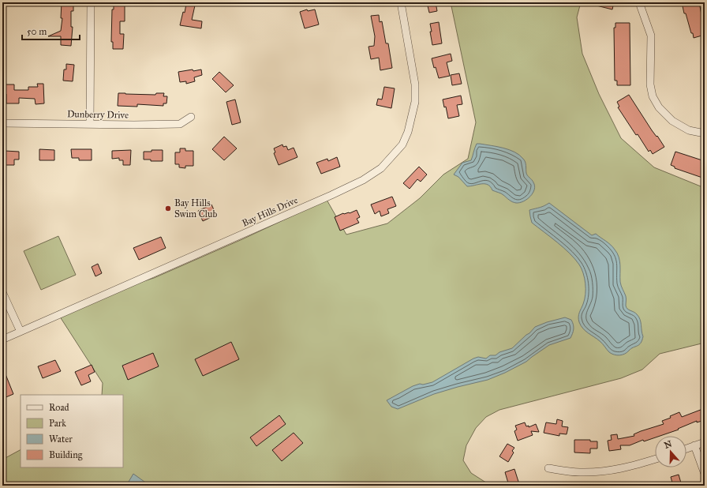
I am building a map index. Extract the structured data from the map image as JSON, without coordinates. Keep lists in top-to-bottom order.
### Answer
{
  "streets": {
    "street": ["Dunberry Drive", "Bay Hills Drive"]
  },
  "places": ["Bay Hills Swim Club"],
  "legend": [
    "Road",
    "Park",
    "Water",
    "Building"
  ],
  "scale_bar": "50 m",
  "north": "top"
}
